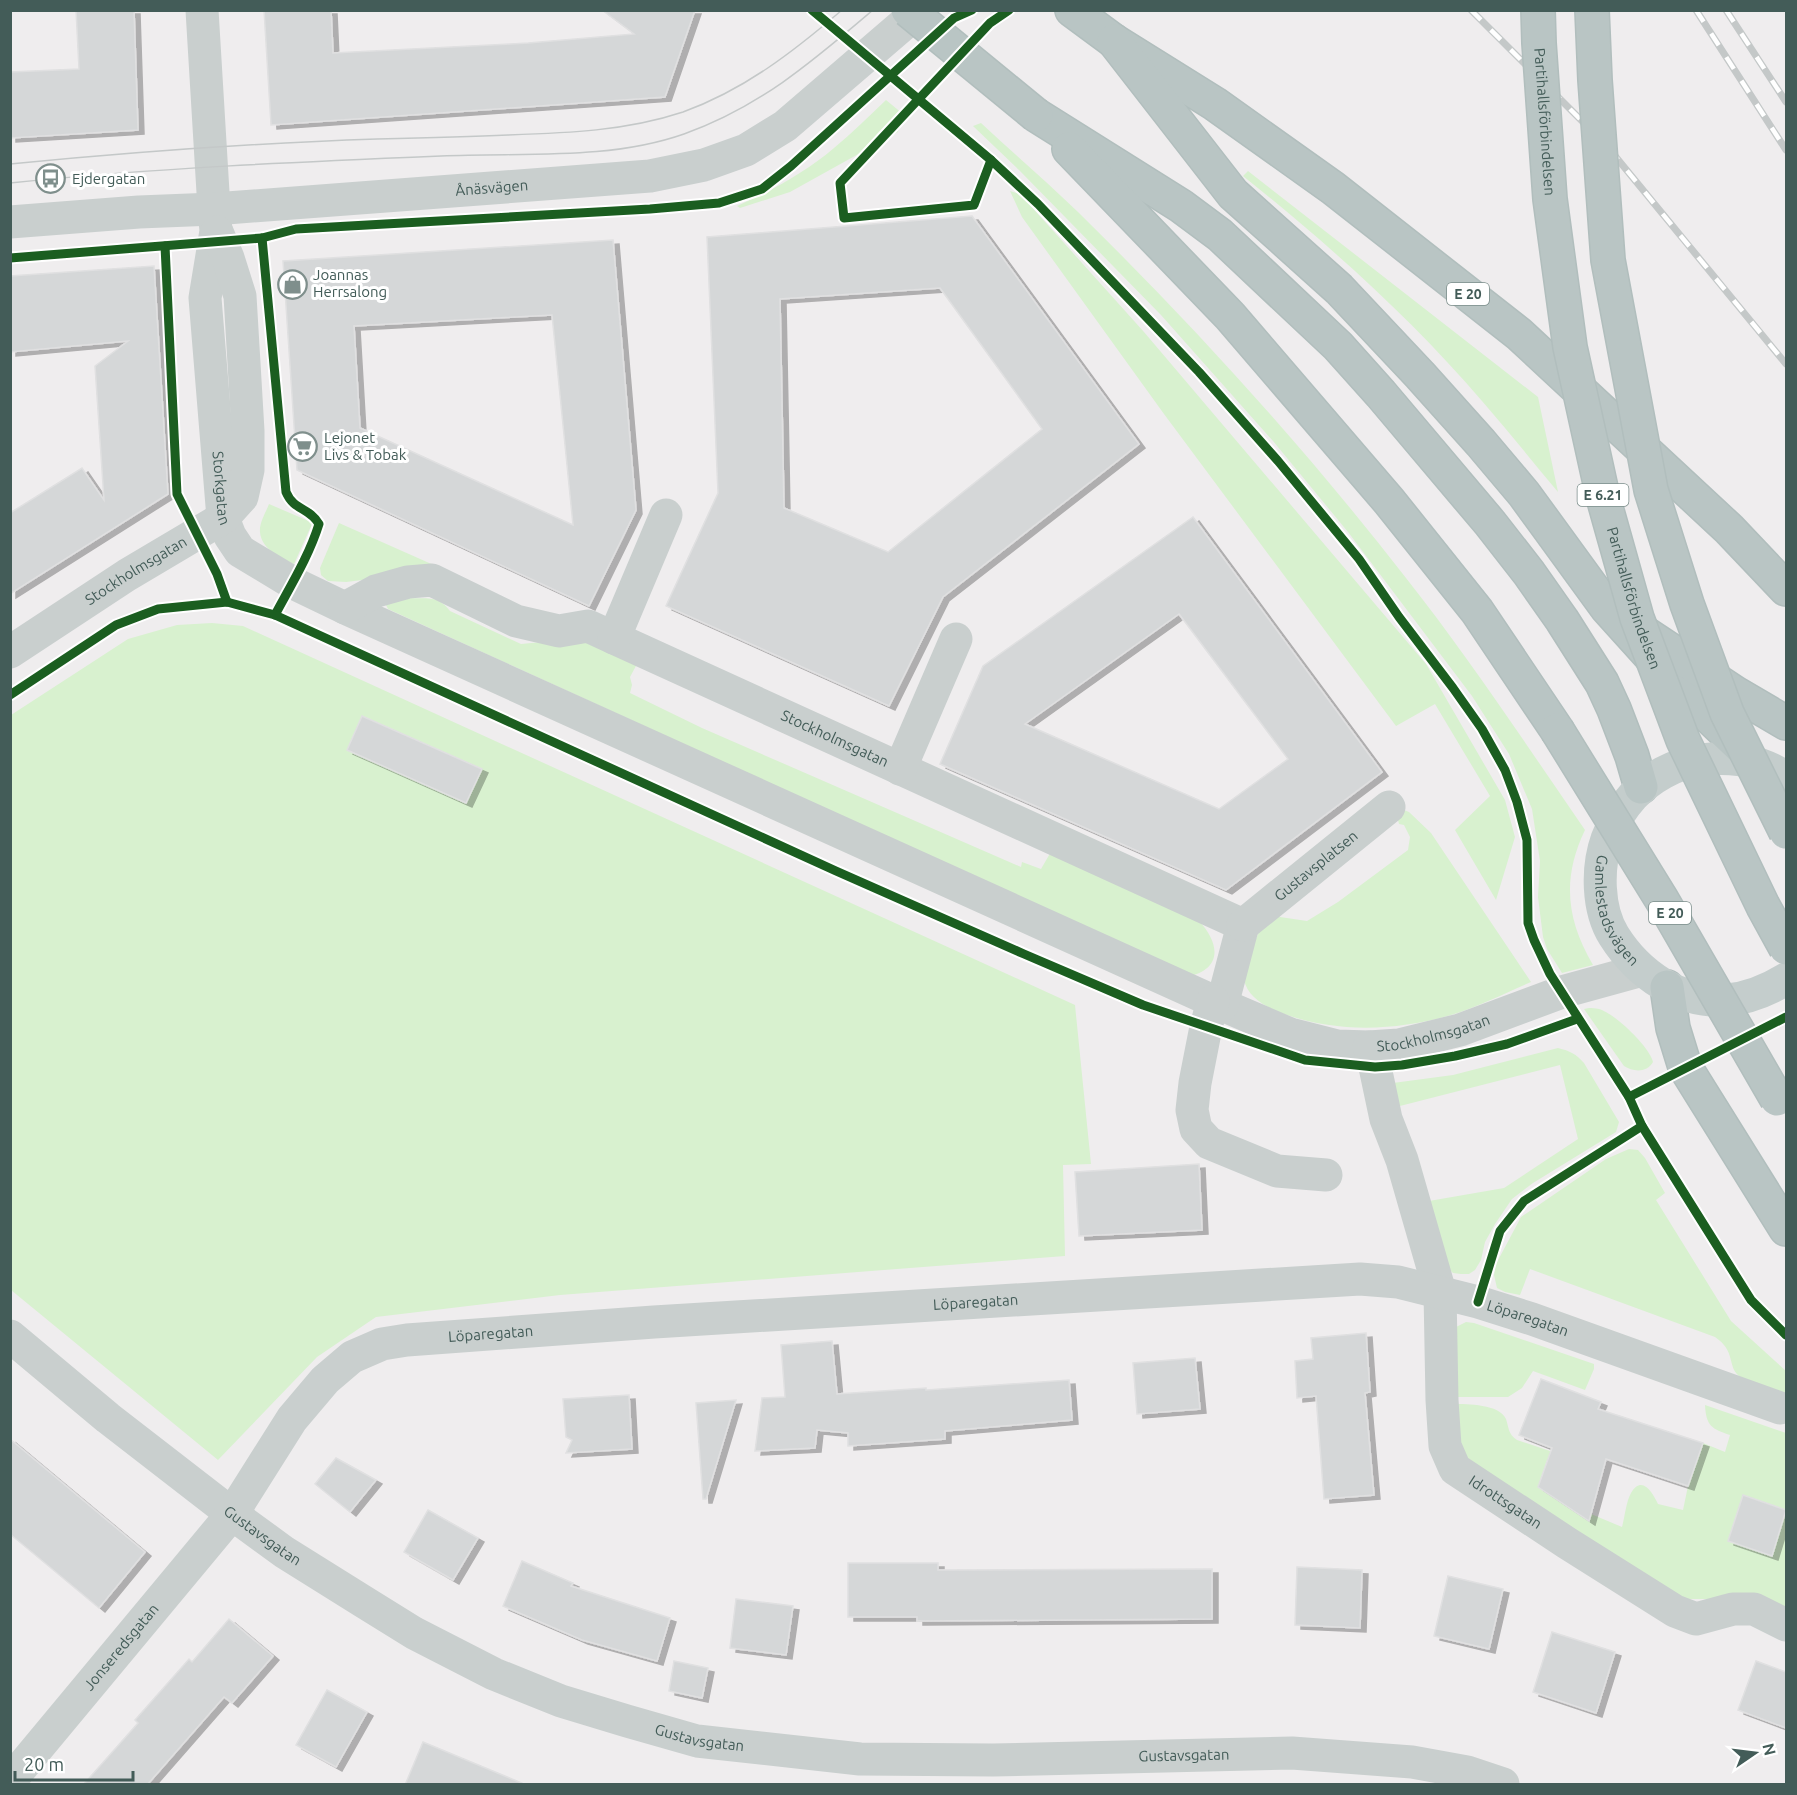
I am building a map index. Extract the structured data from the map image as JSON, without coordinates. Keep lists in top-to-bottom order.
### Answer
{
  "streets": {
    "highway": ["Partihallsförbindelsen", "E 20", "E 6.21"],
    "main road": ["Gamlestadsvägen"],
    "street": [
      "Ånäsvägen",
      "Storkgatan",
      "Stockholmsgatan",
      "Gustavsplatsen",
      "Löparegatan",
      "Idrottsgatan",
      "Gustavsgatan",
      "Jonseredsgatan"
    ]
  },
  "crossings": [
    ["Ånäsvägen", "Storkgatan"],
    ["Storkgatan", "Stockholmsgatan"],
    ["Stockholmsgatan", "Gustavsplatsen"],
    ["Stockholmsgatan", "Gamlestadsvägen"],
    ["Stockholmsgatan", "Idrottsgatan"],
    ["Löparegatan", "Idrottsgatan"],
    ["Löparegatan", "Gustavsgatan"],
    ["Löparegatan", "Jonseredsgatan"],
    ["Gustavsgatan", "Jonseredsgatan"]
  ],
  "places": {
    "bus stop": ["Ejdergatan"],
    "shop": ["Joannas Herrsalong"],
    "supermarket": ["Lejonet Livs & Tobak"]
  },
  "scale_bar": "20 m",
  "north": "right"
}
